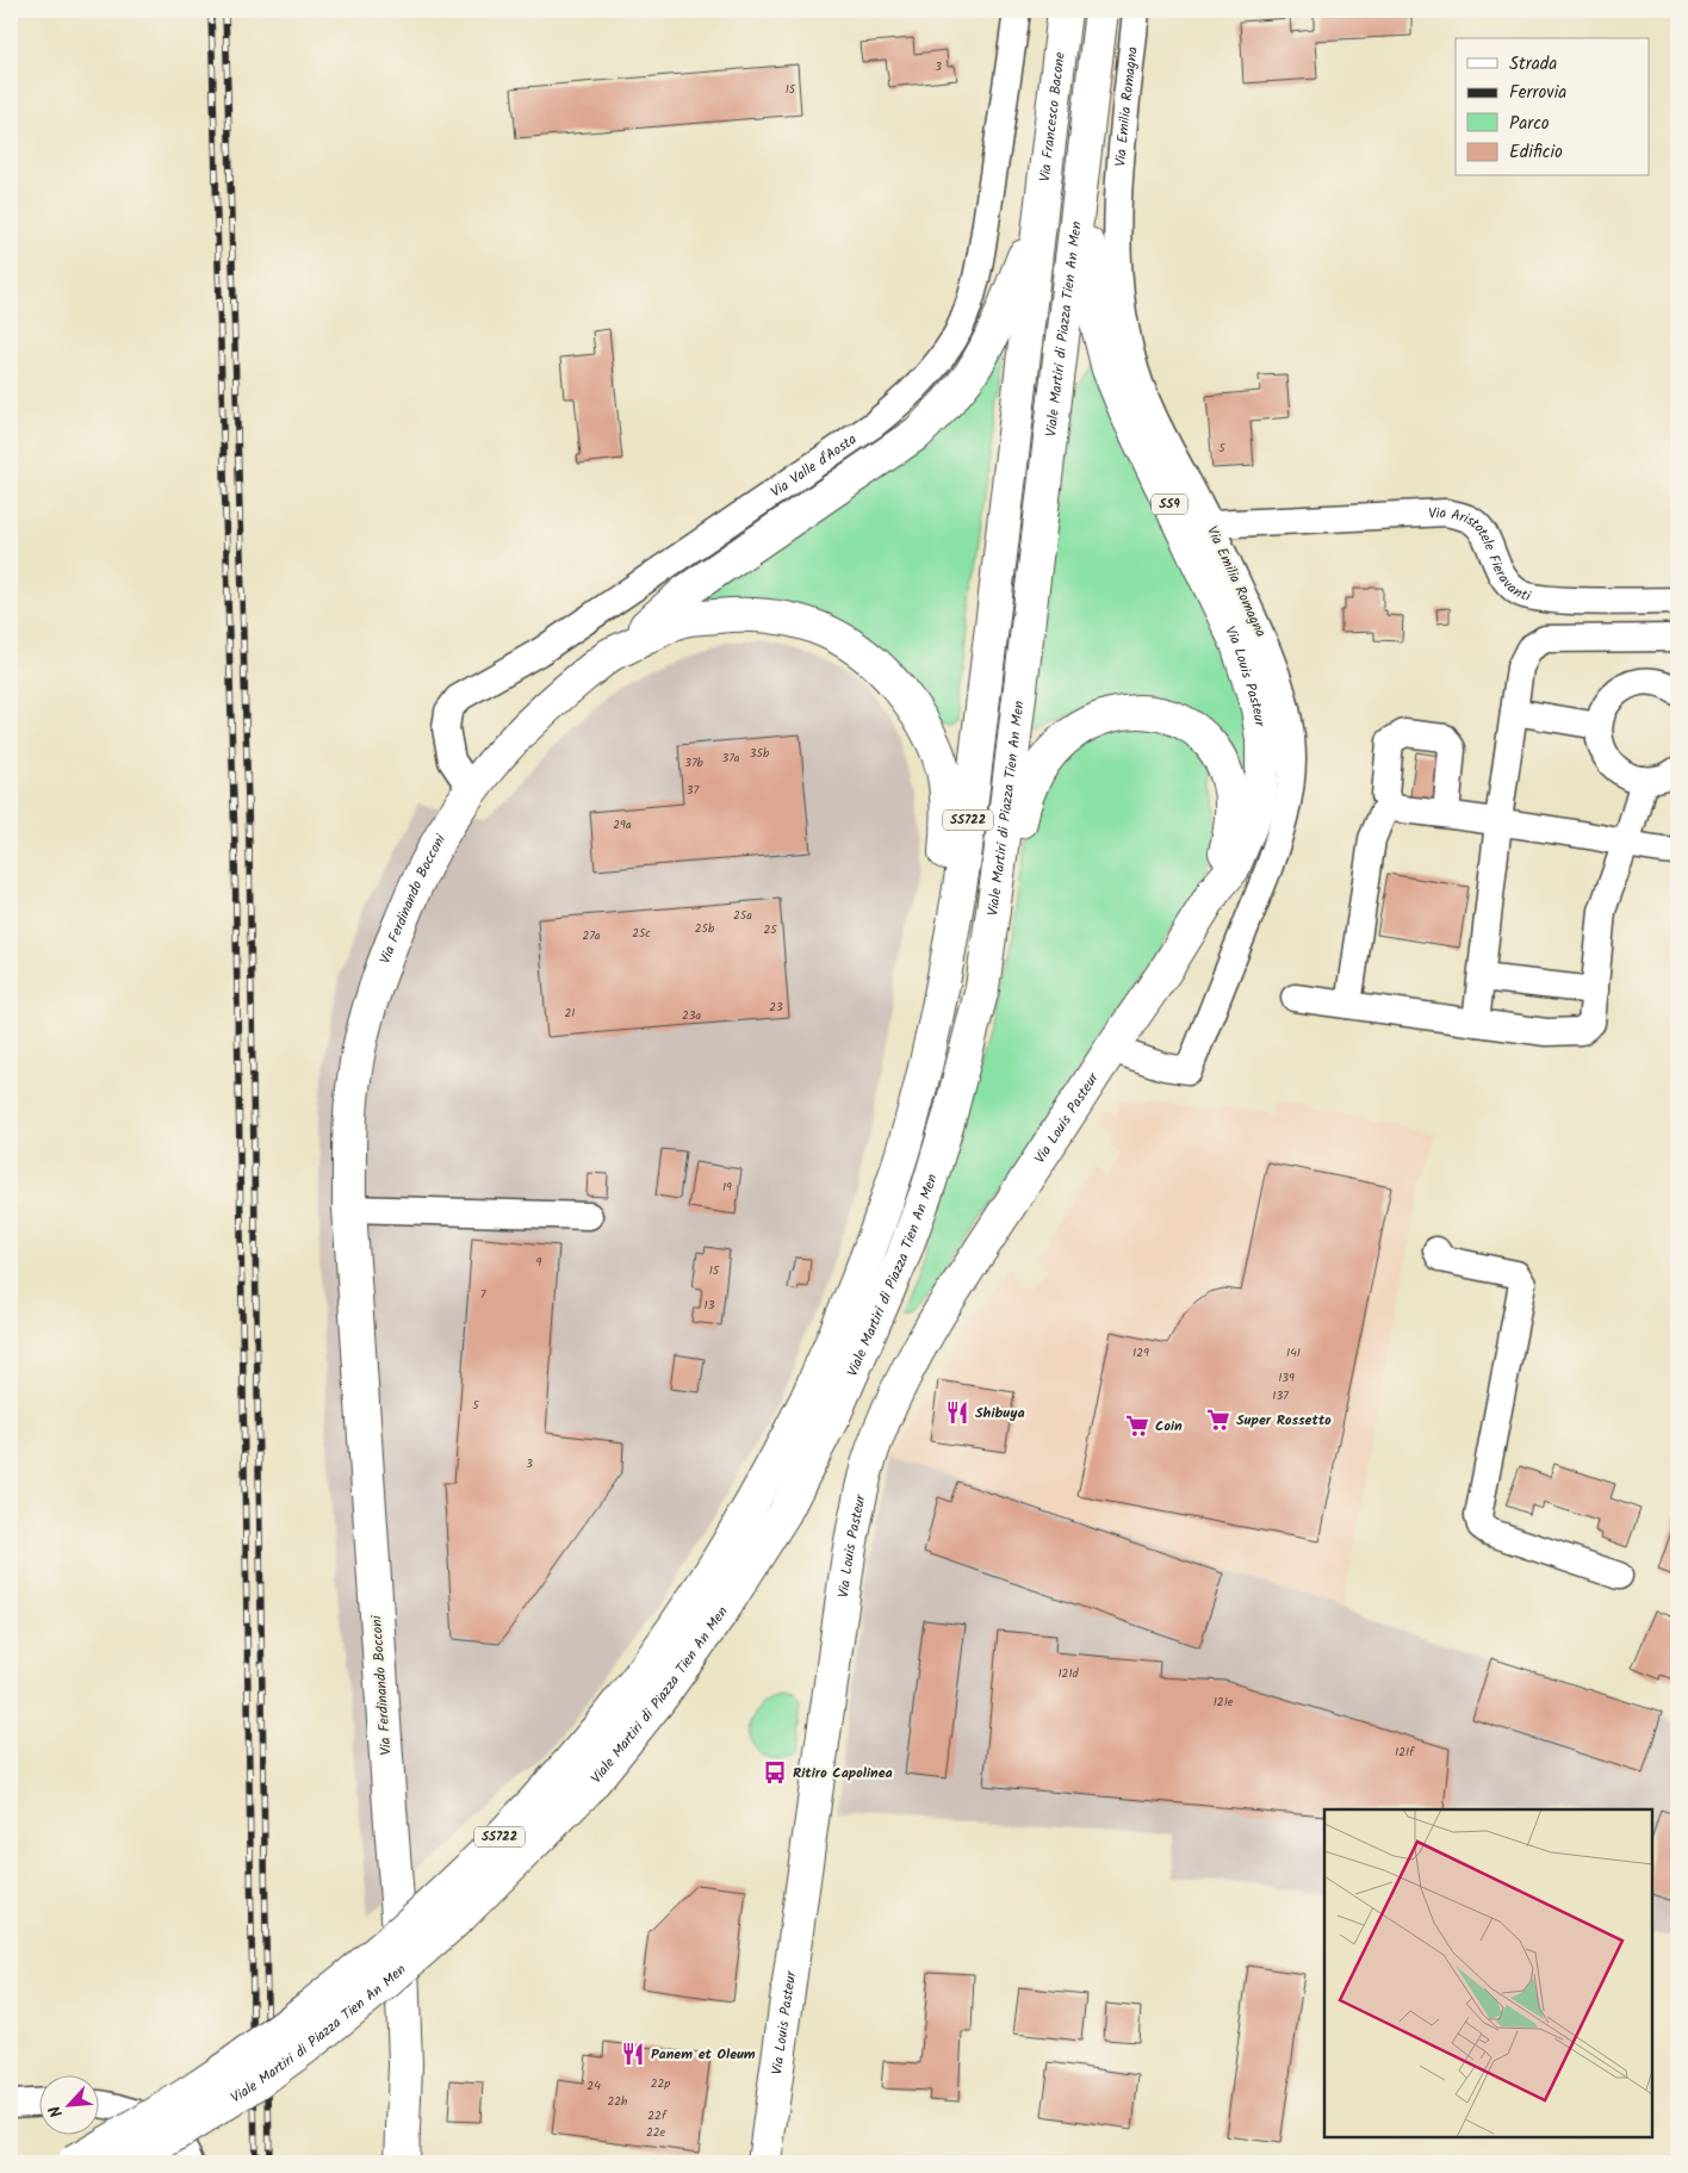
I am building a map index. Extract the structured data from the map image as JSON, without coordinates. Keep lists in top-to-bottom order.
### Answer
{
  "streets": {
    "main road": [
      "Via Francesco Bacone",
      "Viale Martiri di Piazza Tien An Men",
      "SS9",
      "Via Louis Pasteur",
      "SS722",
      "Via Ferdinando Bocconi"
    ],
    "street": ["Via Emilia Romagna", "Via Valle d'Aosta", "Via Aristotele Fieravanti"]
  },
  "crossings": [
    ["Via Emilia Romagna", "Via Aristotele Fieravanti"],
    ["Via Emilia Romagna", "Via Louis Pasteur"],
    ["Via Francesco Bacone", "Viale Martiri di Piazza Tien An Men"],
    ["Viale Martiri di Piazza Tien An Men", "SS9"],
    ["Viale Martiri di Piazza Tien An Men", "Via Louis Pasteur"],
    ["Viale Martiri di Piazza Tien An Men", "SS722"],
    ["Via Valle d'Aosta", "Via Ferdinando Bocconi"],
    ["SS9", "Via Louis Pasteur"],
    ["Via Louis Pasteur", "SS722"]
  ],
  "places": {
    "restaurant": ["Shibuya", "Panem et Oleum"],
    "supermarket": ["Super Rossetto", "Coin"],
    "bus stop": ["Ritiro Capolinea"]
  },
  "house_numbers": [
    "3",
    "15",
    "5",
    "35b",
    "37a",
    "37b",
    "37",
    "29a",
    "25a",
    "25b",
    "25",
    "25c",
    "27a",
    "23",
    "21",
    "23a",
    "19",
    "9",
    "15",
    "7",
    "13",
    "129",
    "141",
    "139",
    "137",
    "5",
    "3",
    "121d",
    "121e",
    "121f",
    "22p",
    "24",
    "22h",
    "22f",
    "22e"
  ],
  "legend": [
    "Strada",
    "Ferrovia",
    "Parco",
    "Edificio"
  ],
  "north": "bottom left"
}
